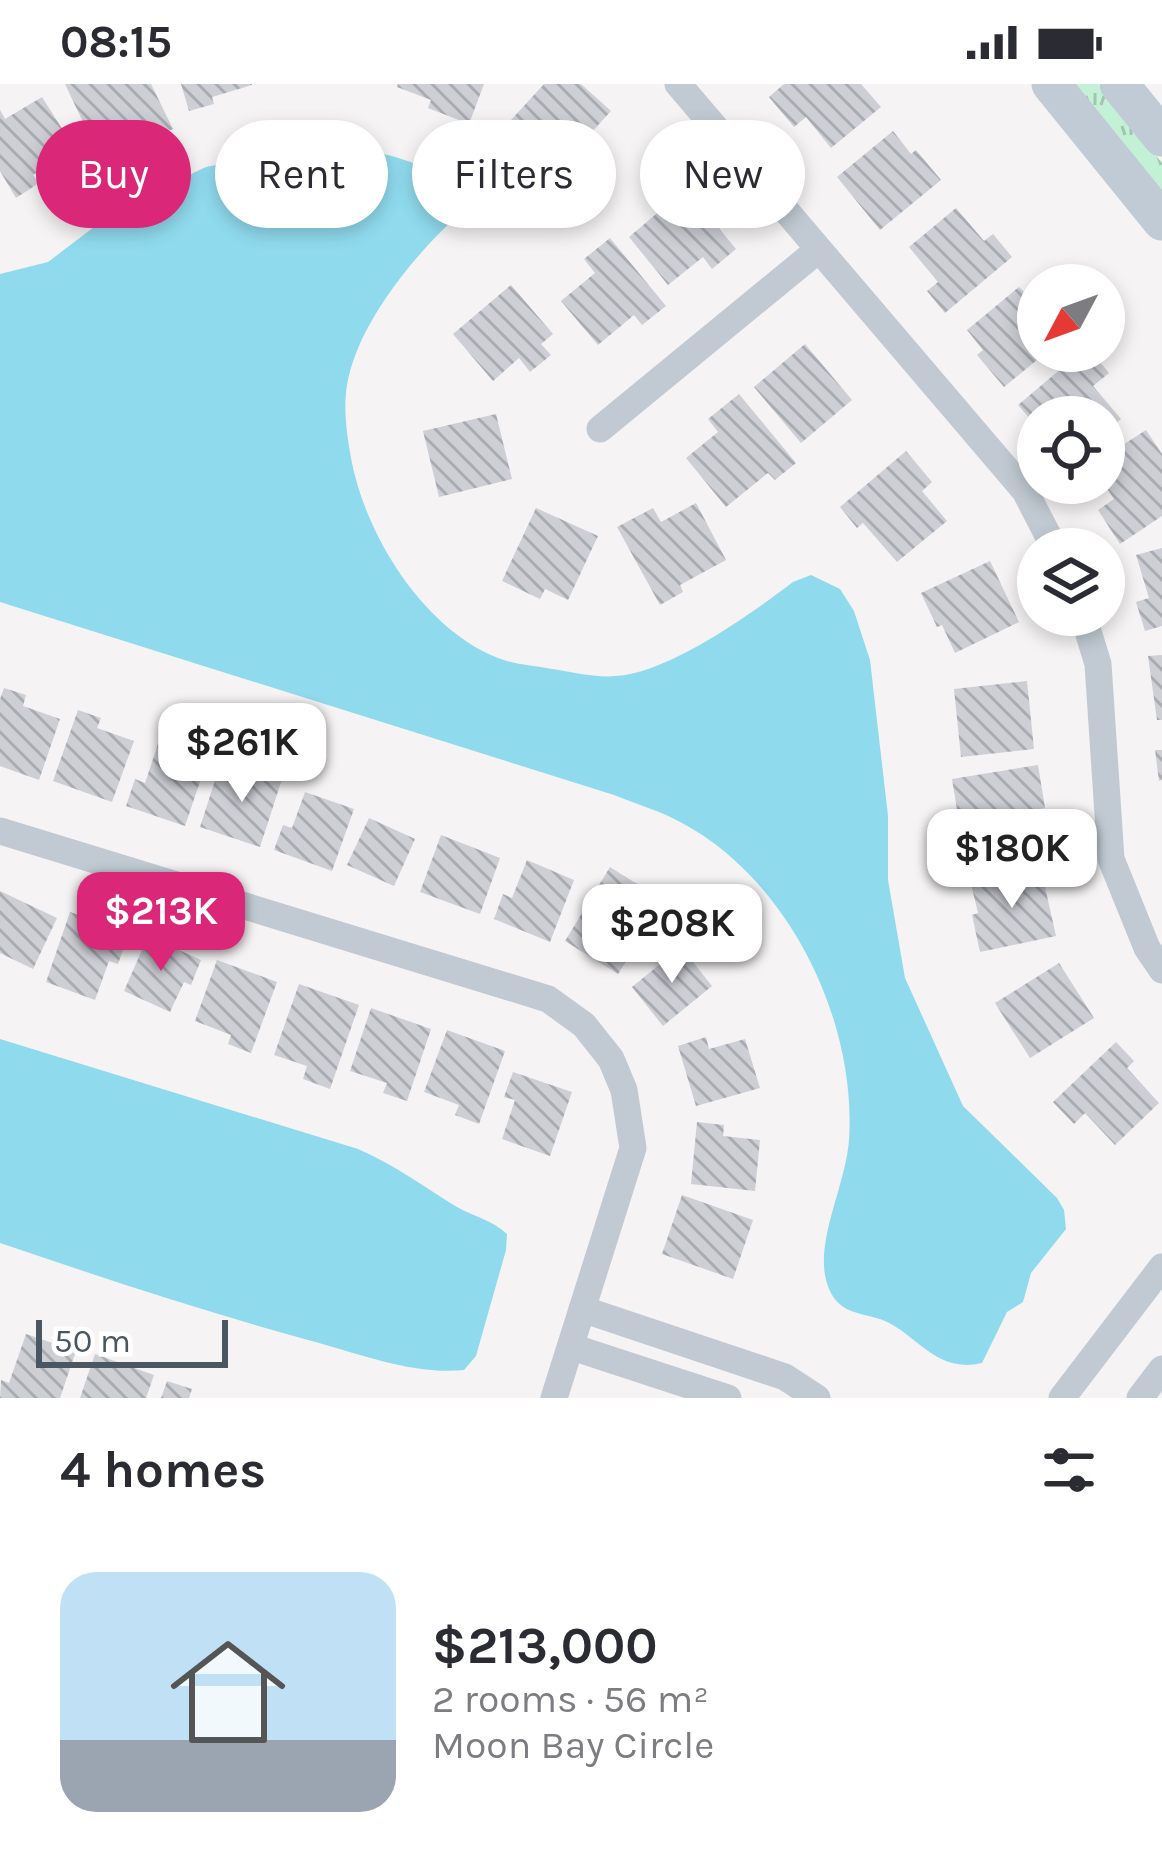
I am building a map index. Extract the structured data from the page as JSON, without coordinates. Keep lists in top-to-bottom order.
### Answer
{
  "scale_bar": "50 m",
  "north": "bottom left",
  "page": {
    "status": "08:15",
    "chip": [
      "Buy",
      "Rent",
      "Filters",
      "New"
    ],
    "price": [
      "$261K",
      "$180K",
      "$213K",
      "$208K"
    ],
    "scale": "50 m",
    "heading": "4 homes",
    "list": [
      {
        "name": "$213,000",
        "note": "2 rooms · 56 m² · Moon Bay Circle"
      }
    ]
  }
}
